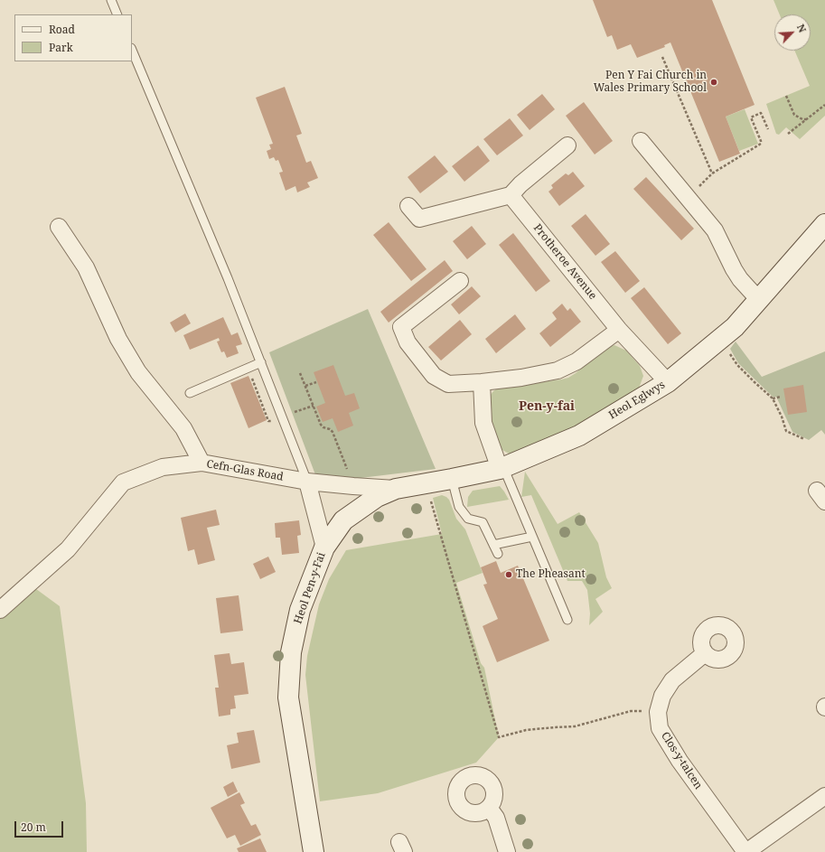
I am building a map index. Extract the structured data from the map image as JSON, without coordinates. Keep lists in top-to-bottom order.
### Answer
{
  "streets": {
    "street": [
      "Protheroe Avenue",
      "Heol Eglwys",
      "Cefn-Glas Road",
      "Heol Pen-y-Fai",
      "Clos-y-talcen"
    ]
  },
  "crossings": [
    ["Protheroe Avenue", "Heol Eglwys"],
    ["Heol Eglwys", "Cefn-Glas Road"],
    ["Heol Eglwys", "Heol Pen-y-Fai"],
    ["Cefn-Glas Road", "Heol Pen-y-Fai"]
  ],
  "districts": ["Pen-y-fai"],
  "places": ["Pen Y Fai Church in Wales Primary School", "The Pheasant"],
  "legend": ["Road", "Park"],
  "scale_bar": "20 m",
  "north": "top right"
}
